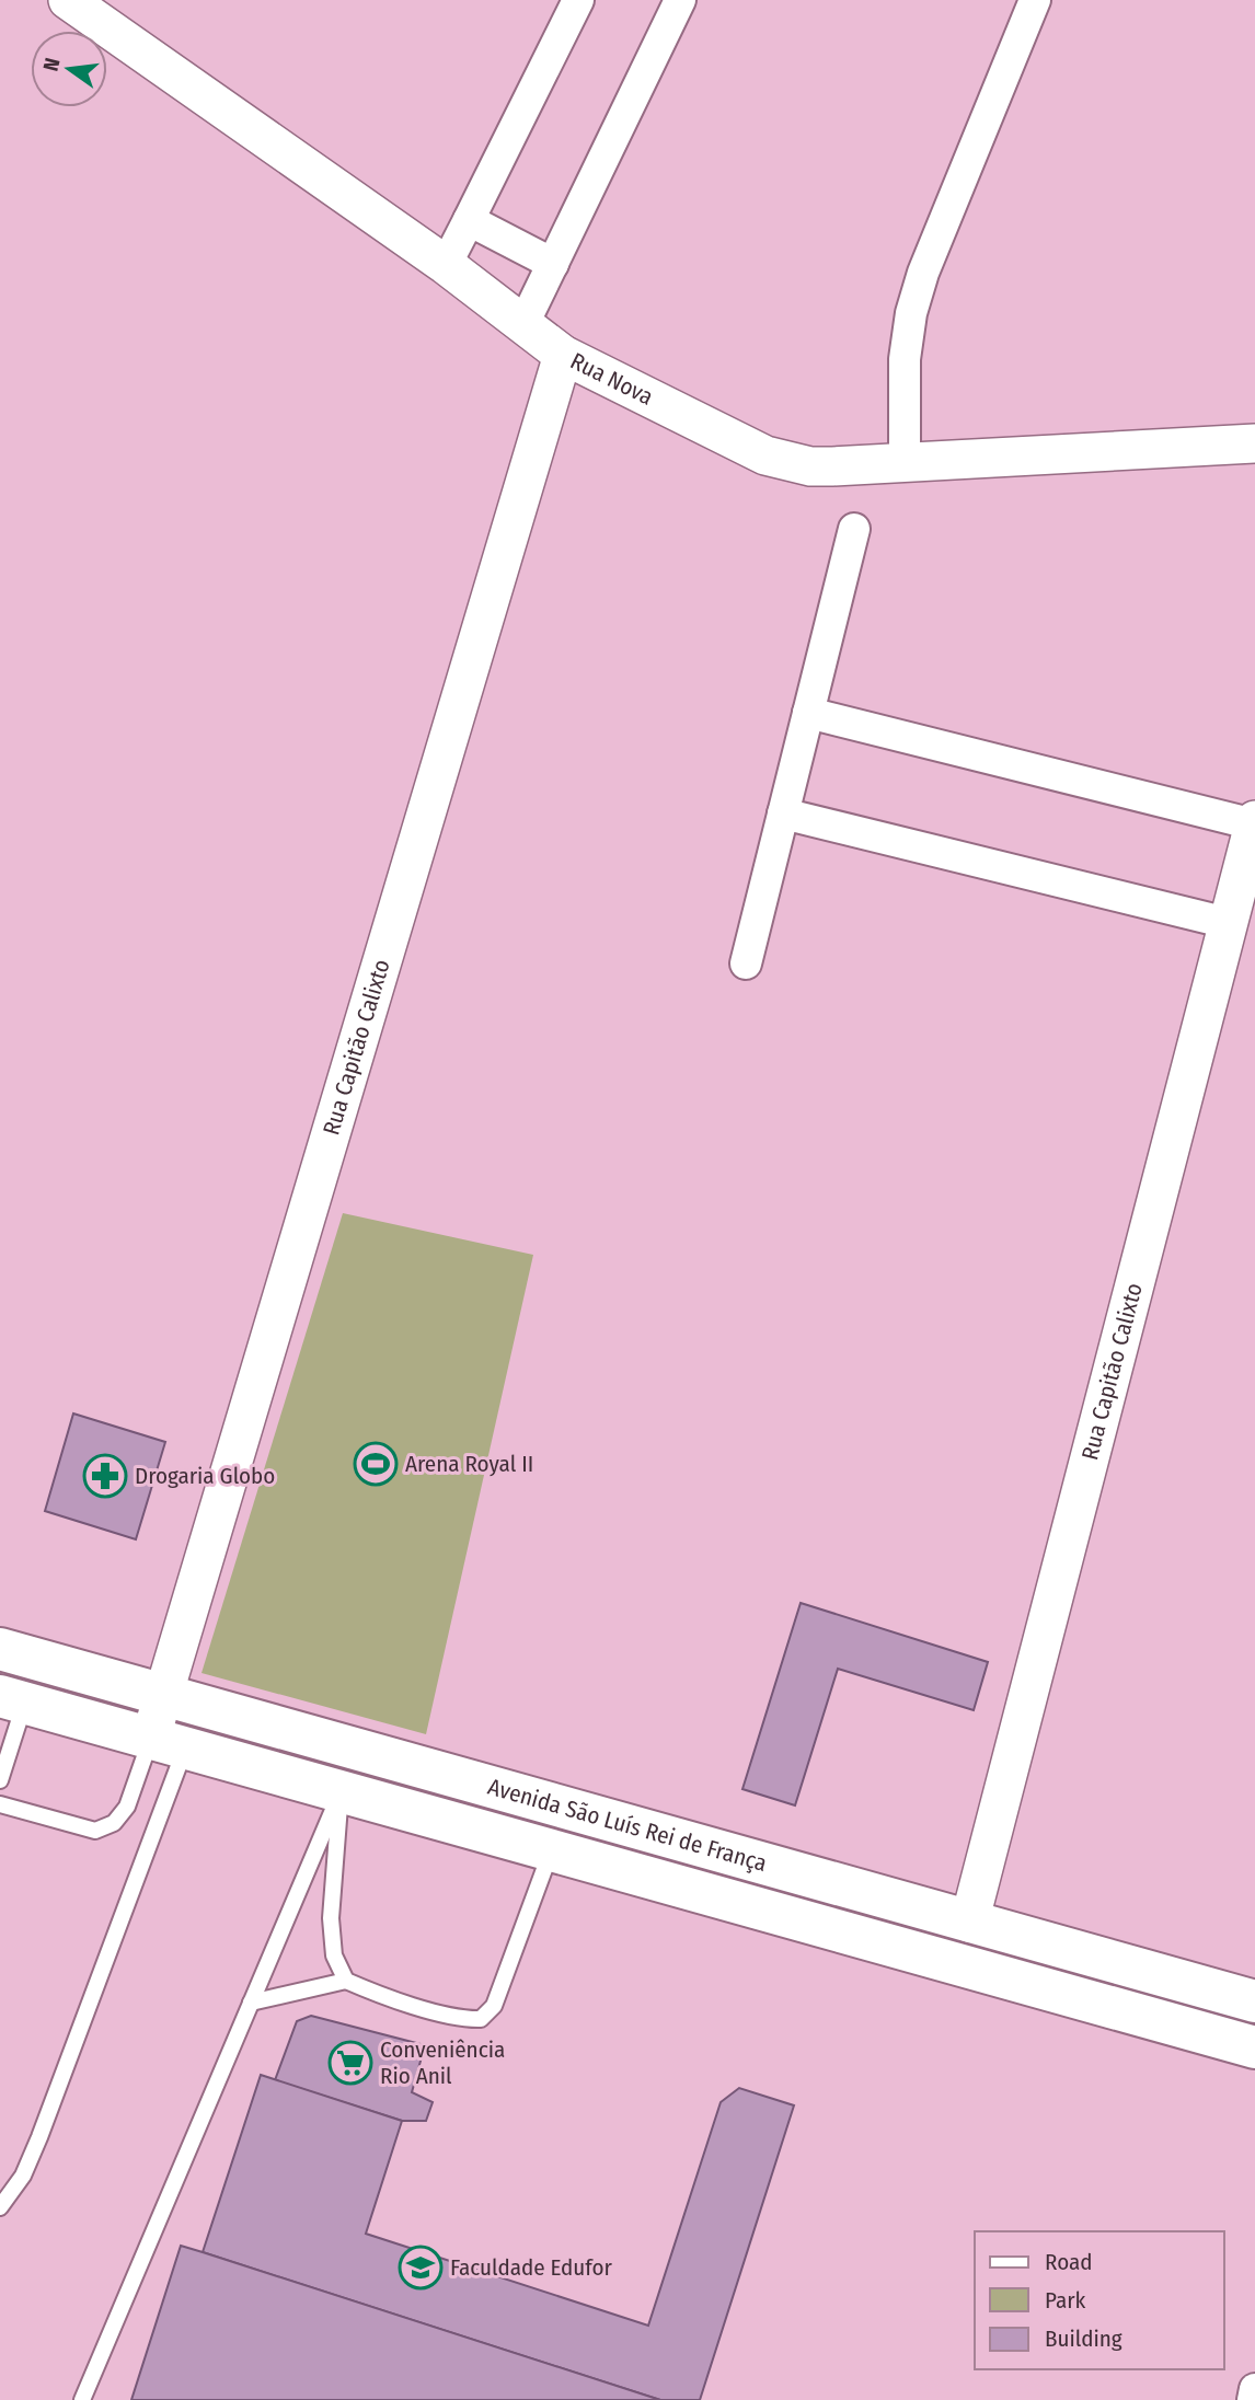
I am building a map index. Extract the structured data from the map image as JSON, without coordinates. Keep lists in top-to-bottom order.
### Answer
{
  "streets": {
    "main road": ["Avenida São Luís Rei de França"],
    "street": ["Rua Nova", "Rua Capitão Calixto"]
  },
  "crossings": [
    ["Rua Nova", "Rua Capitão Calixto"],
    ["Rua Capitão Calixto", "Avenida São Luís Rei de França"]
  ],
  "places": {
    "sports": ["Arena Royal II"],
    "pharmacy": ["Drogaria Globo"],
    "supermarket": ["Conveniência Rio Anil"],
    "school or university": ["Faculdade Edufor"]
  },
  "legend": ["Road", "Park", "Building"],
  "north": "left"
}
